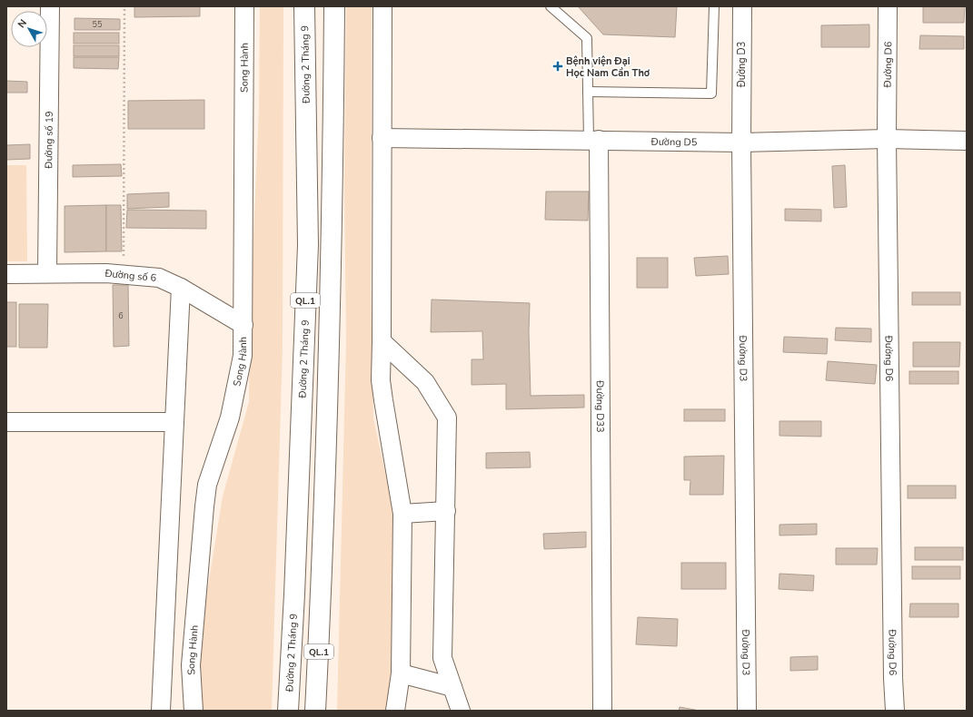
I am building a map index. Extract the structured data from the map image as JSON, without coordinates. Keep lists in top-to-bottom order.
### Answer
{
  "streets": {
    "highway": ["Đường 2 Tháng 9", "QL.1"],
    "street": [
      "Đường D3",
      "Đường D6",
      "Song Hành",
      "Đường số 19",
      "Đường D5",
      "Đường số 6",
      "Đường D33"
    ]
  },
  "crossings": [
    ["Đường D3", "Đường D5"],
    ["Đường D6", "Đường D5"],
    ["Song Hành", "Đường số 6"],
    ["Đường số 19", "Đường số 6"],
    ["Đường D5", "Đường D33"]
  ],
  "places": {
    "health": ["Bệnh viện Đại Học Nam Cần Thơ"]
  },
  "house_numbers": ["55", "6"],
  "north": "top left"
}
